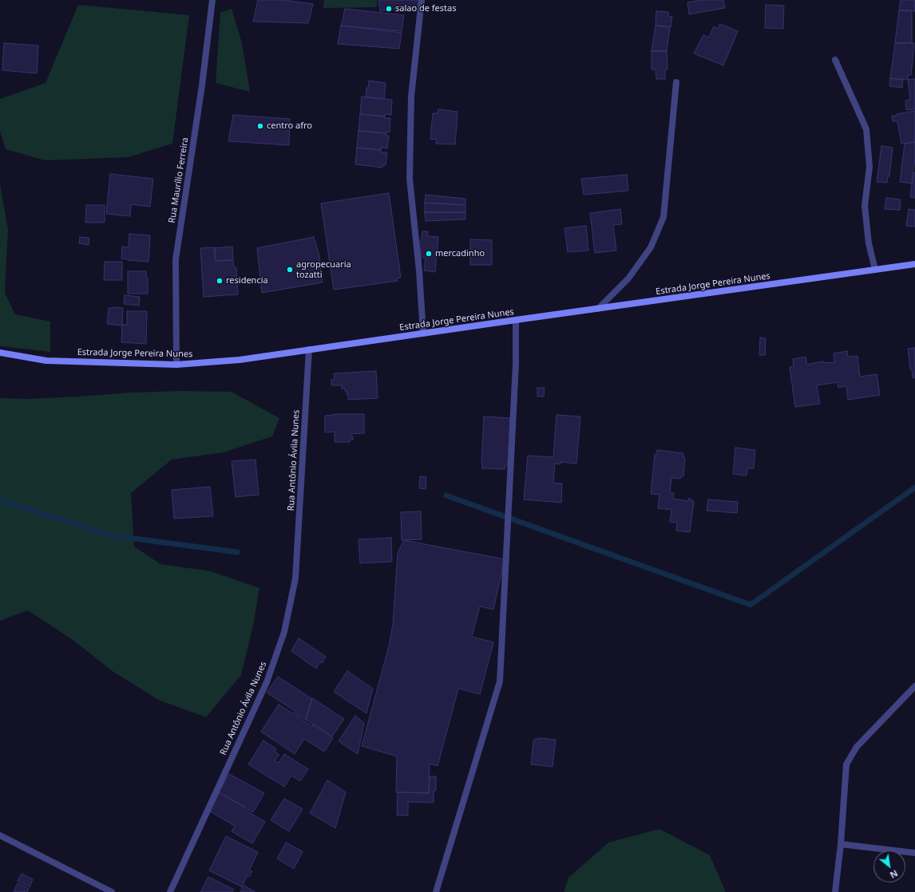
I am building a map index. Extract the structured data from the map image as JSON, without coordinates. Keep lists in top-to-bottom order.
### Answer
{
  "streets": {
    "street": ["Rua Maurílio Ferreira", "Estrada Jorge Pereira Nunes", "Rua Antônio Ávila Nunes"]
  },
  "crossings": [
    ["Rua Maurílio Ferreira", "Estrada Jorge Pereira Nunes"],
    ["Estrada Jorge Pereira Nunes", "Rua Antônio Ávila Nunes"]
  ],
  "places": [
    "salao de festas",
    "centro afro",
    "mercadinho",
    "agropecuaria tozatti",
    "residencia"
  ],
  "north": "bottom right"
}
